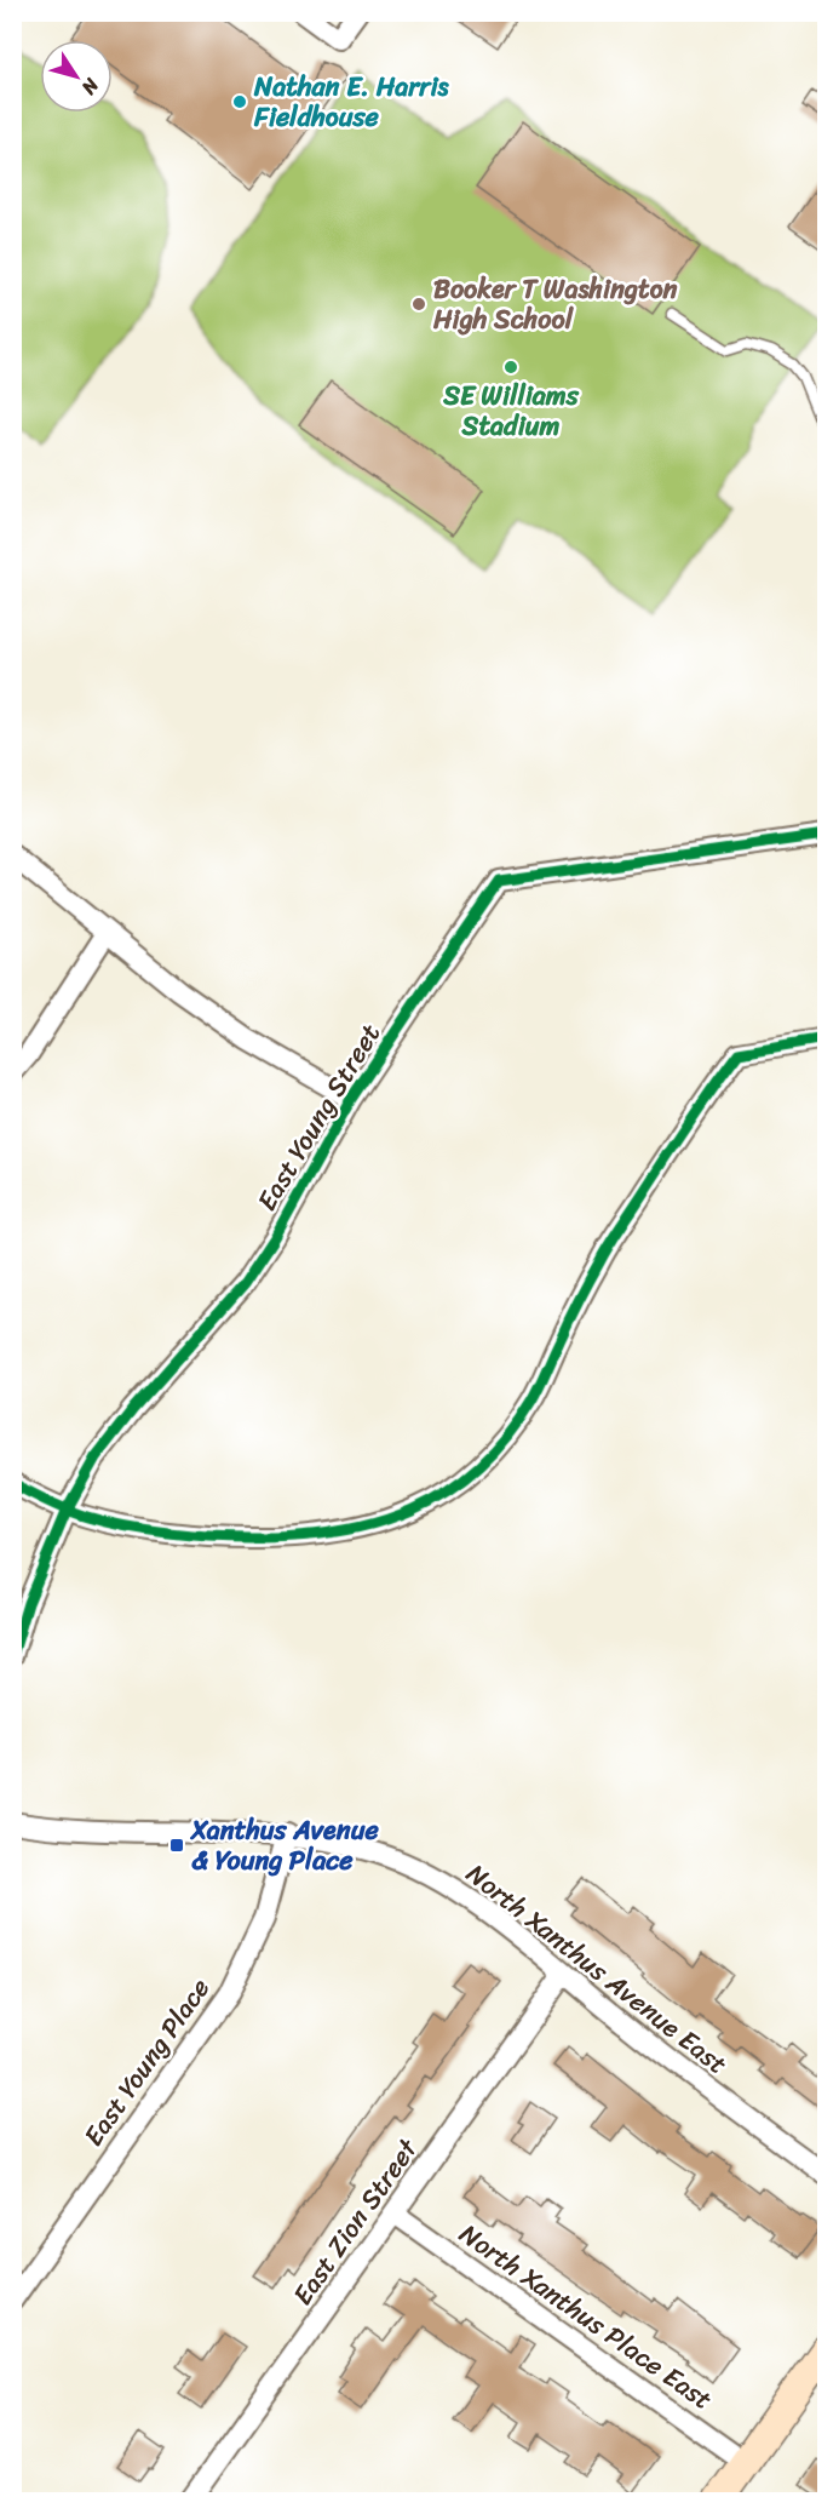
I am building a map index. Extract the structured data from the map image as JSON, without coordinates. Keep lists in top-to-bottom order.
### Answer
{
  "streets": {
    "street": [
      "East Young Street",
      "North Xanthus Avenue East",
      "East Young Place",
      "East Zion Street",
      "North Xanthus Place East"
    ]
  },
  "crossings": [
    ["North Xanthus Avenue East", "East Young Place"],
    ["North Xanthus Avenue East", "East Zion Street"],
    ["East Zion Street", "North Xanthus Place East"]
  ],
  "places": {
    "other": ["Nathan E. Harris Fieldhouse", "Booker T Washington High School", "SE Williams Stadium"],
    "transit": ["Xanthus Avenue & Young Place"]
  },
  "north": "bottom right"
}
